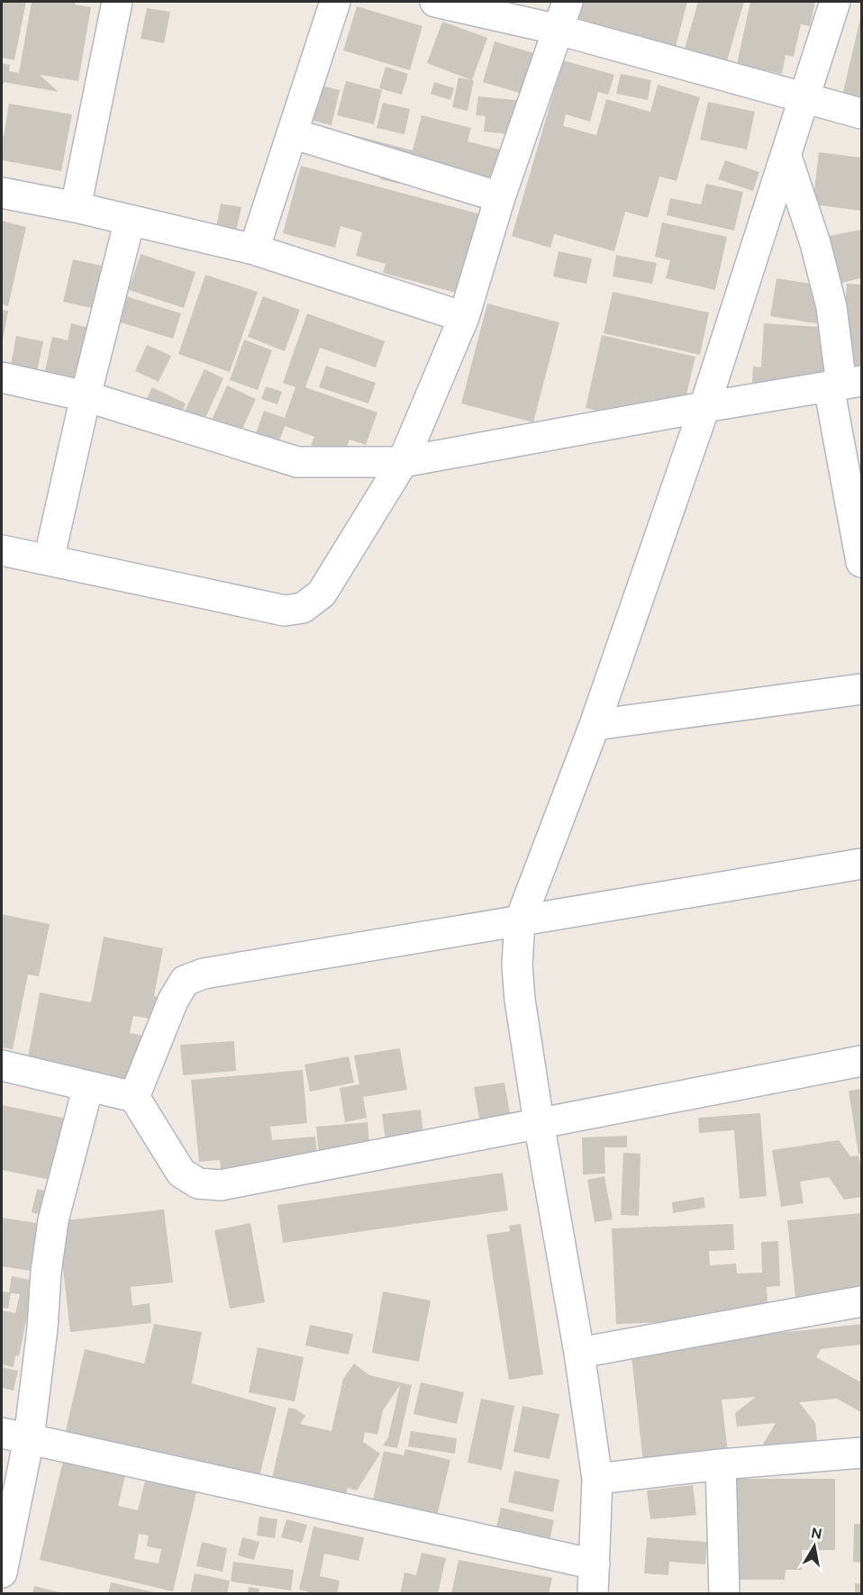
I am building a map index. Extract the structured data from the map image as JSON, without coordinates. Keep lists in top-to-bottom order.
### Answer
{
  "north": "top"
}
